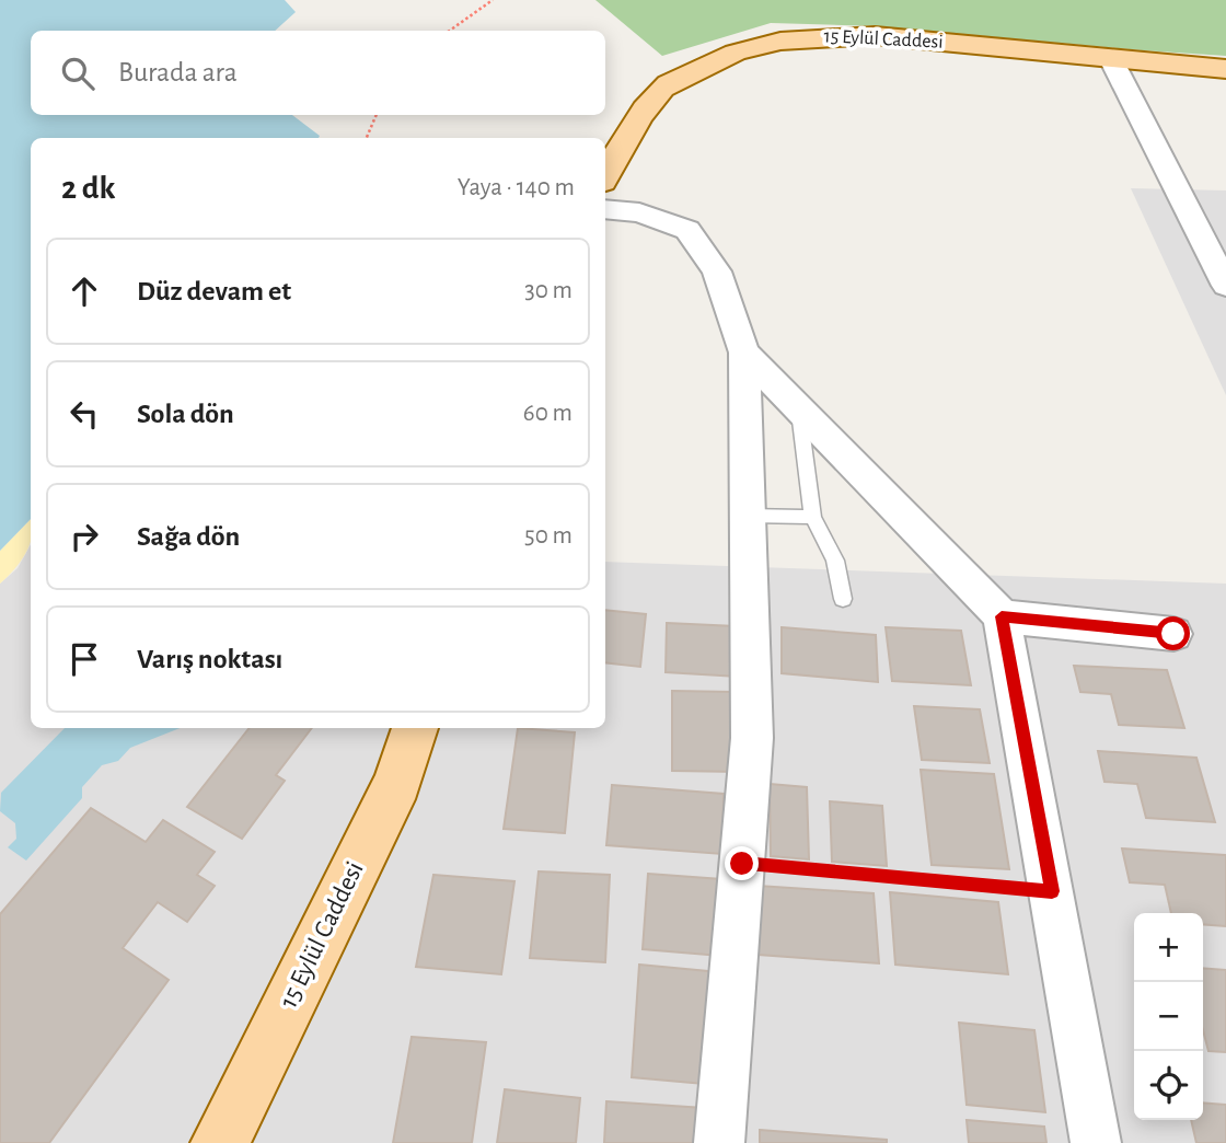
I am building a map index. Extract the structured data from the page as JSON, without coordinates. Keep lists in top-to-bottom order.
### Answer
{
  "streets": {
    "main road": ["15 Eylül Caddesi"]
  },
  "page": {
    "search": "Burada ara",
    "heading": ["2 dk", "Yaya · 140 m"],
    "list": [
      ["Düz devam et", "30 m"],
      ["Sola dön", "60 m"],
      ["Sağa dön", "50 m"],
      "Varış noktası"
    ],
    "map_buttons": ["+", "−"]
  }
}
